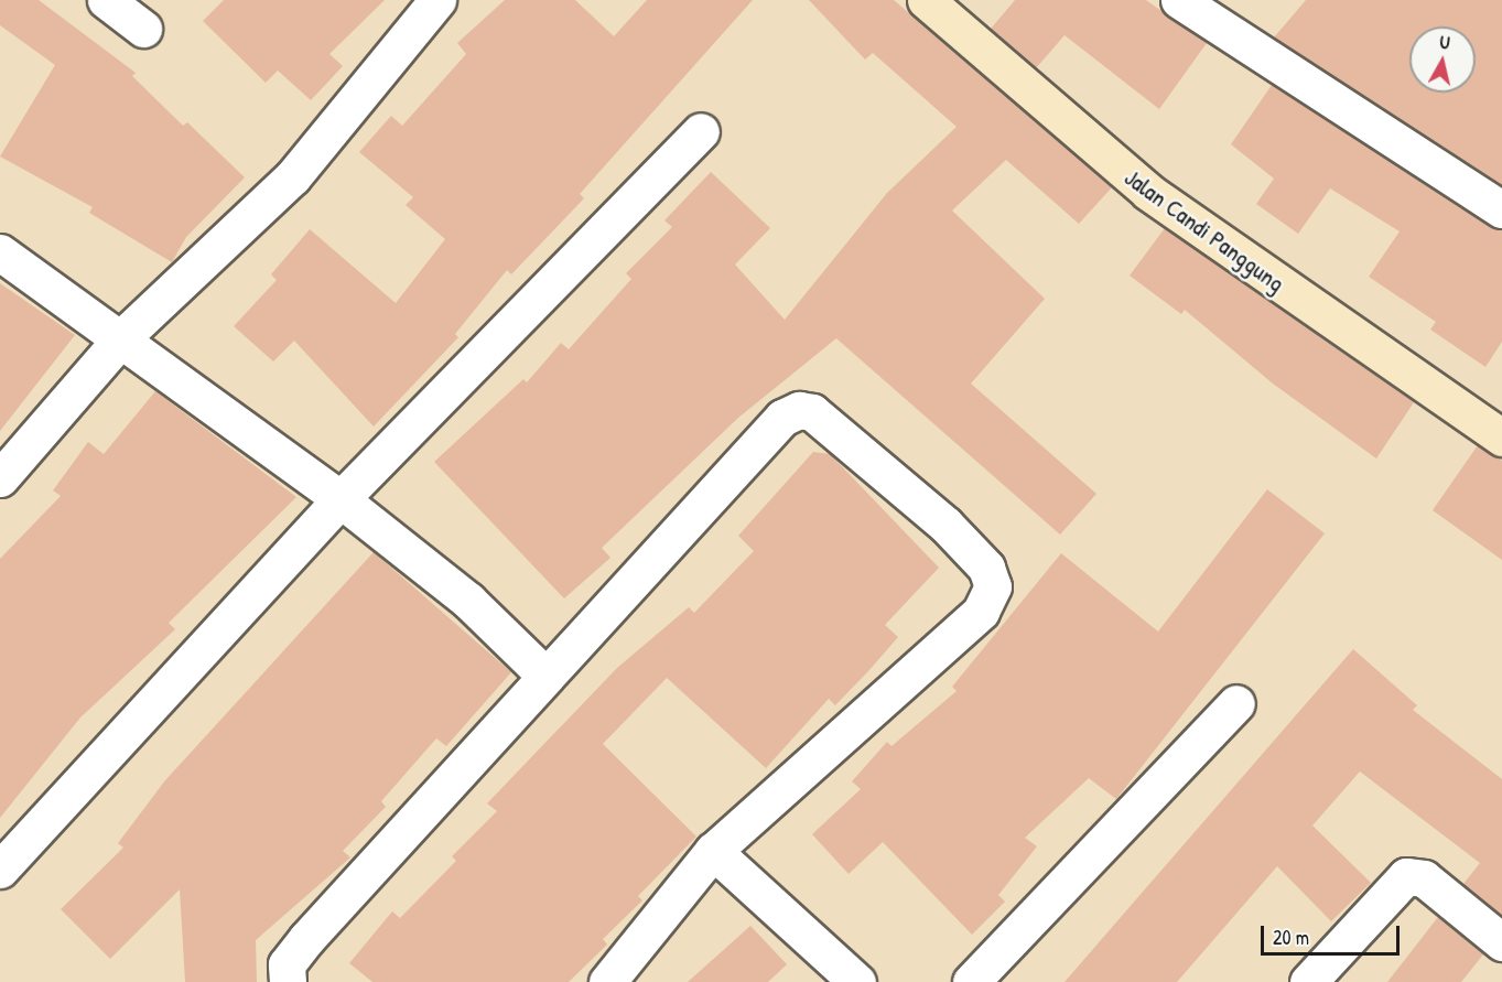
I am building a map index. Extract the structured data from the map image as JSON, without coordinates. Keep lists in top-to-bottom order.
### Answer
{
  "streets": {
    "main road": ["Jalan Candi Panggung"]
  },
  "scale_bar": "20 m",
  "north": "top"
}
